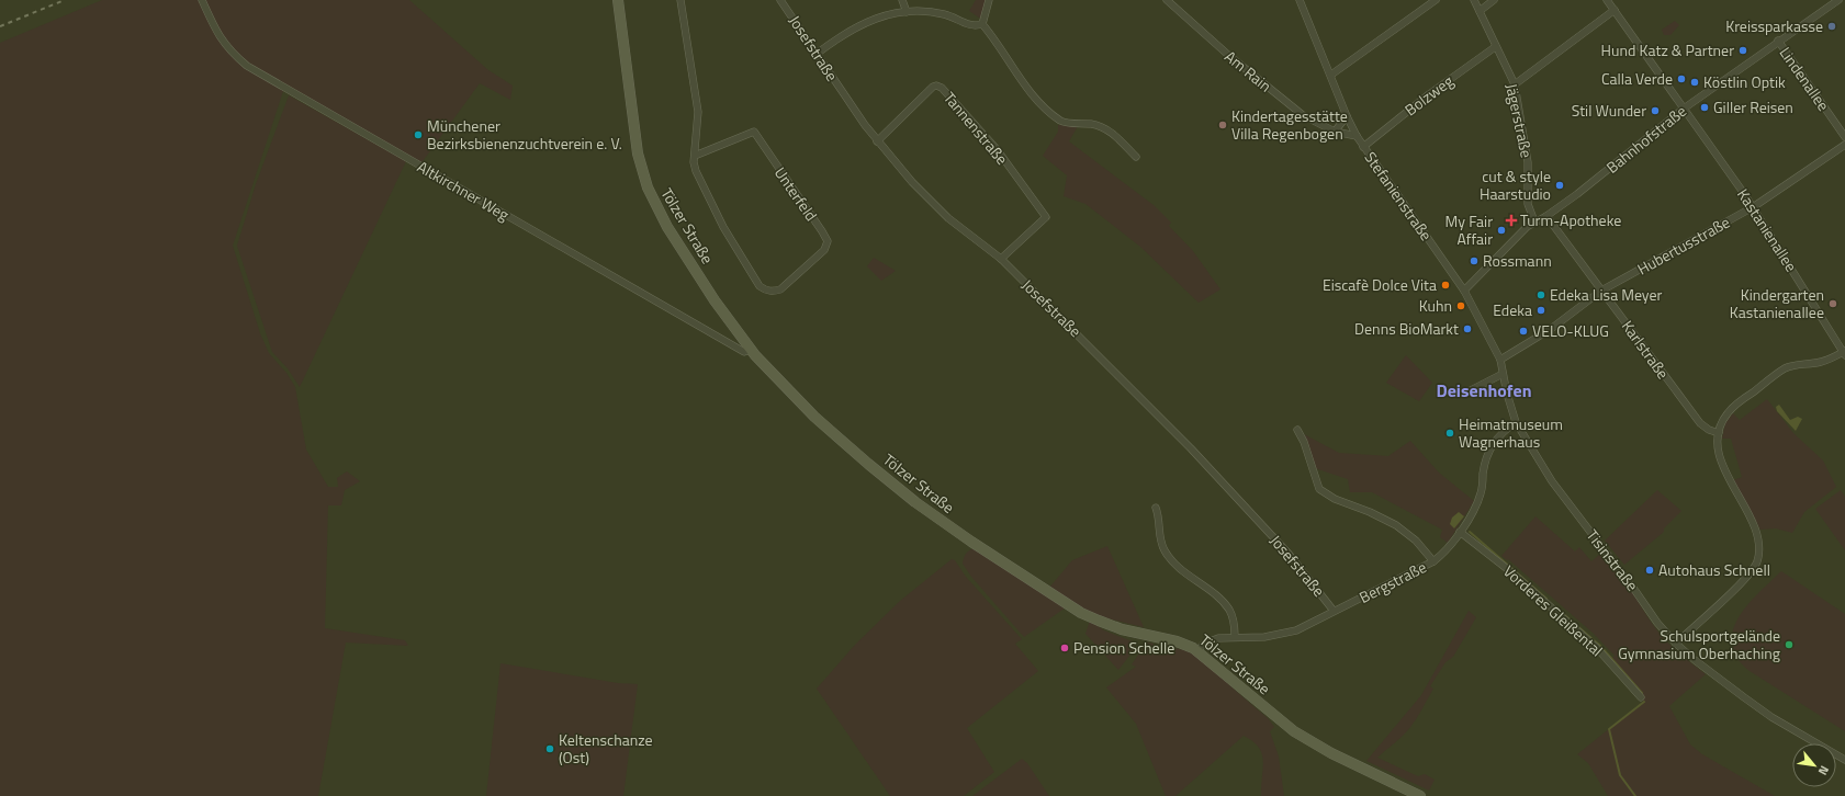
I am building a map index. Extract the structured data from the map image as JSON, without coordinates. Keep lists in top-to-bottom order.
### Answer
{
  "streets": {
    "main road": ["Tölzer Straße"],
    "street": [
      "Josefstraße",
      "Am Rain",
      "Lindenallee",
      "Bolzweg",
      "Jägerstraße",
      "Tannenstraße",
      "Bahnhofstraße",
      "Altkirchner Weg",
      "Unterfeld",
      "Stefanienstraße",
      "Kastanienallee",
      "Hubertusstraße",
      "Karlstraße",
      "Tisinstraße",
      "Bergstraße",
      "Vorderes Gleißental"
    ]
  },
  "crossings": [
    ["Josefstraße", "Tannenstraße"],
    ["Josefstraße", "Bergstraße"],
    ["Am Rain", "Stefanienstraße"],
    ["Lindenallee", "Bahnhofstraße"],
    ["Bolzweg", "Jägerstraße"],
    ["Bolzweg", "Stefanienstraße"],
    ["Jägerstraße", "Bahnhofstraße"],
    ["Bahnhofstraße", "Stefanienstraße"],
    ["Bahnhofstraße", "Kastanienallee"],
    ["Bahnhofstraße", "Karlstraße"],
    ["Bahnhofstraße", "Tisinstraße"],
    ["Altkirchner Weg", "Tölzer Straße"],
    ["Stefanienstraße", "Tisinstraße"],
    ["Tölzer Straße", "Bergstraße"],
    ["Kastanienallee", "Hubertusstraße"],
    ["Hubertusstraße", "Karlstraße"],
    ["Hubertusstraße", "Tisinstraße"],
    ["Tisinstraße", "Bergstraße"],
    ["Bergstraße", "Vorderes Gleißental"]
  ],
  "districts": ["Deisenhofen"],
  "places": {
    "other": [
      "Kreissparkasse",
      "Hund Katz & Partner",
      "Calla Verde",
      "Köstlin Optik",
      "Giller Reisen",
      "Stil Wunder",
      "Kindertagesstätte Villa Regenbogen",
      "Münchener Bezirksbienenzuchtverein e. V.",
      "cut & style Haarstudio",
      "My Fair Affair",
      "Rossmann",
      "Eiscafè Dolce Vita",
      "Edeka Lisa Meyer",
      "Kindergarten Kastanienallee",
      "Kuhn",
      "Edeka",
      "Denns BioMarkt",
      "VELO-KLUG",
      "Heimatmuseum Wagnerhaus",
      "Autohaus Schnell",
      "Schulsportgelände Gymnasium Oberhaching",
      "Pension Schelle",
      "Keltenschanze (Ost)"
    ],
    "health": ["Turm-Apotheke"]
  },
  "north": "bottom right"
}
